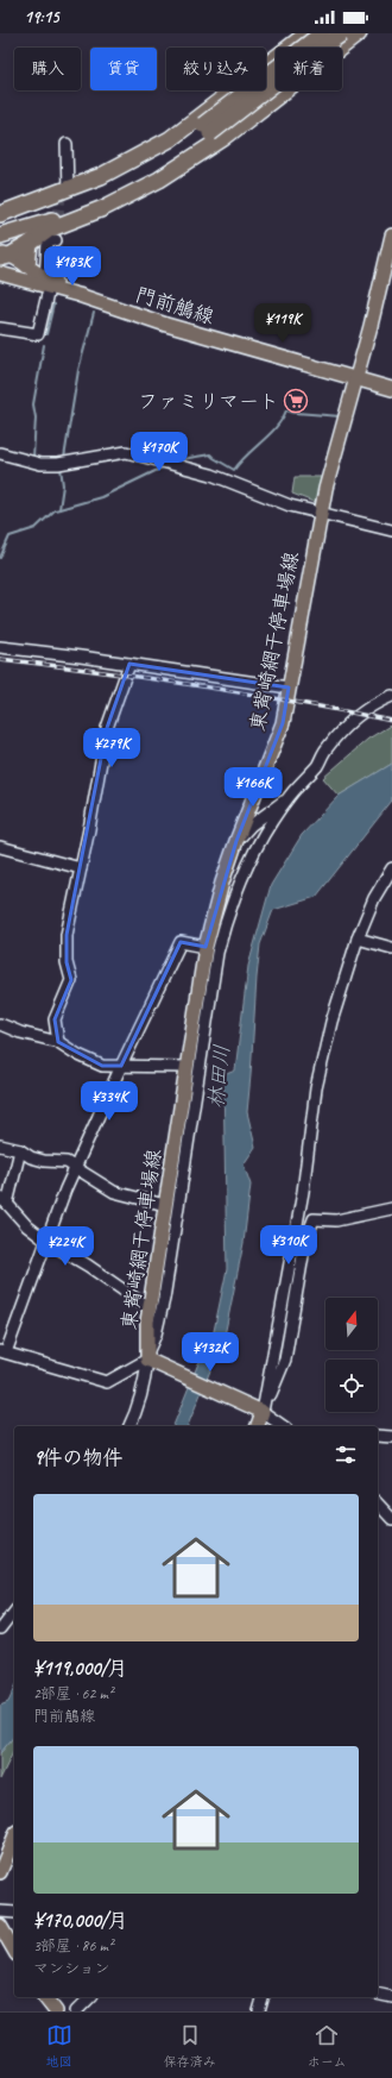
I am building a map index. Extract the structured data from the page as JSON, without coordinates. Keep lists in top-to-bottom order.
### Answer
{
  "streets": {
    "main road": ["門前鵤線", "東觜崎網干停車場線"]
  },
  "crossings": [
    ["門前鵤線", "東觜崎網干停車場線"]
  ],
  "water": ["林田川"],
  "places": {
    "supermarket": ["ファミリマート"]
  },
  "north": "top",
  "page": {
    "status": "19:15",
    "chip": [
      "購入",
      "賃貸",
      "絞り込み",
      "新着"
    ],
    "price": [
      "¥183K",
      "¥119K",
      "¥170K",
      "¥279K",
      "¥166K",
      "¥334K",
      "¥310K",
      "¥224K",
      "¥132K"
    ],
    "heading": "9件の物件",
    "list": [
      {
        "name": "¥119,000/月",
        "note": "2部屋 · 62 m² · 門前鵤線"
      },
      {
        "name": "¥170,000/月",
        "note": "3部屋 · 86 m² · マンション"
      }
    ],
    "tabs": ["地図", "保存済み", "ホーム"]
  }
}
